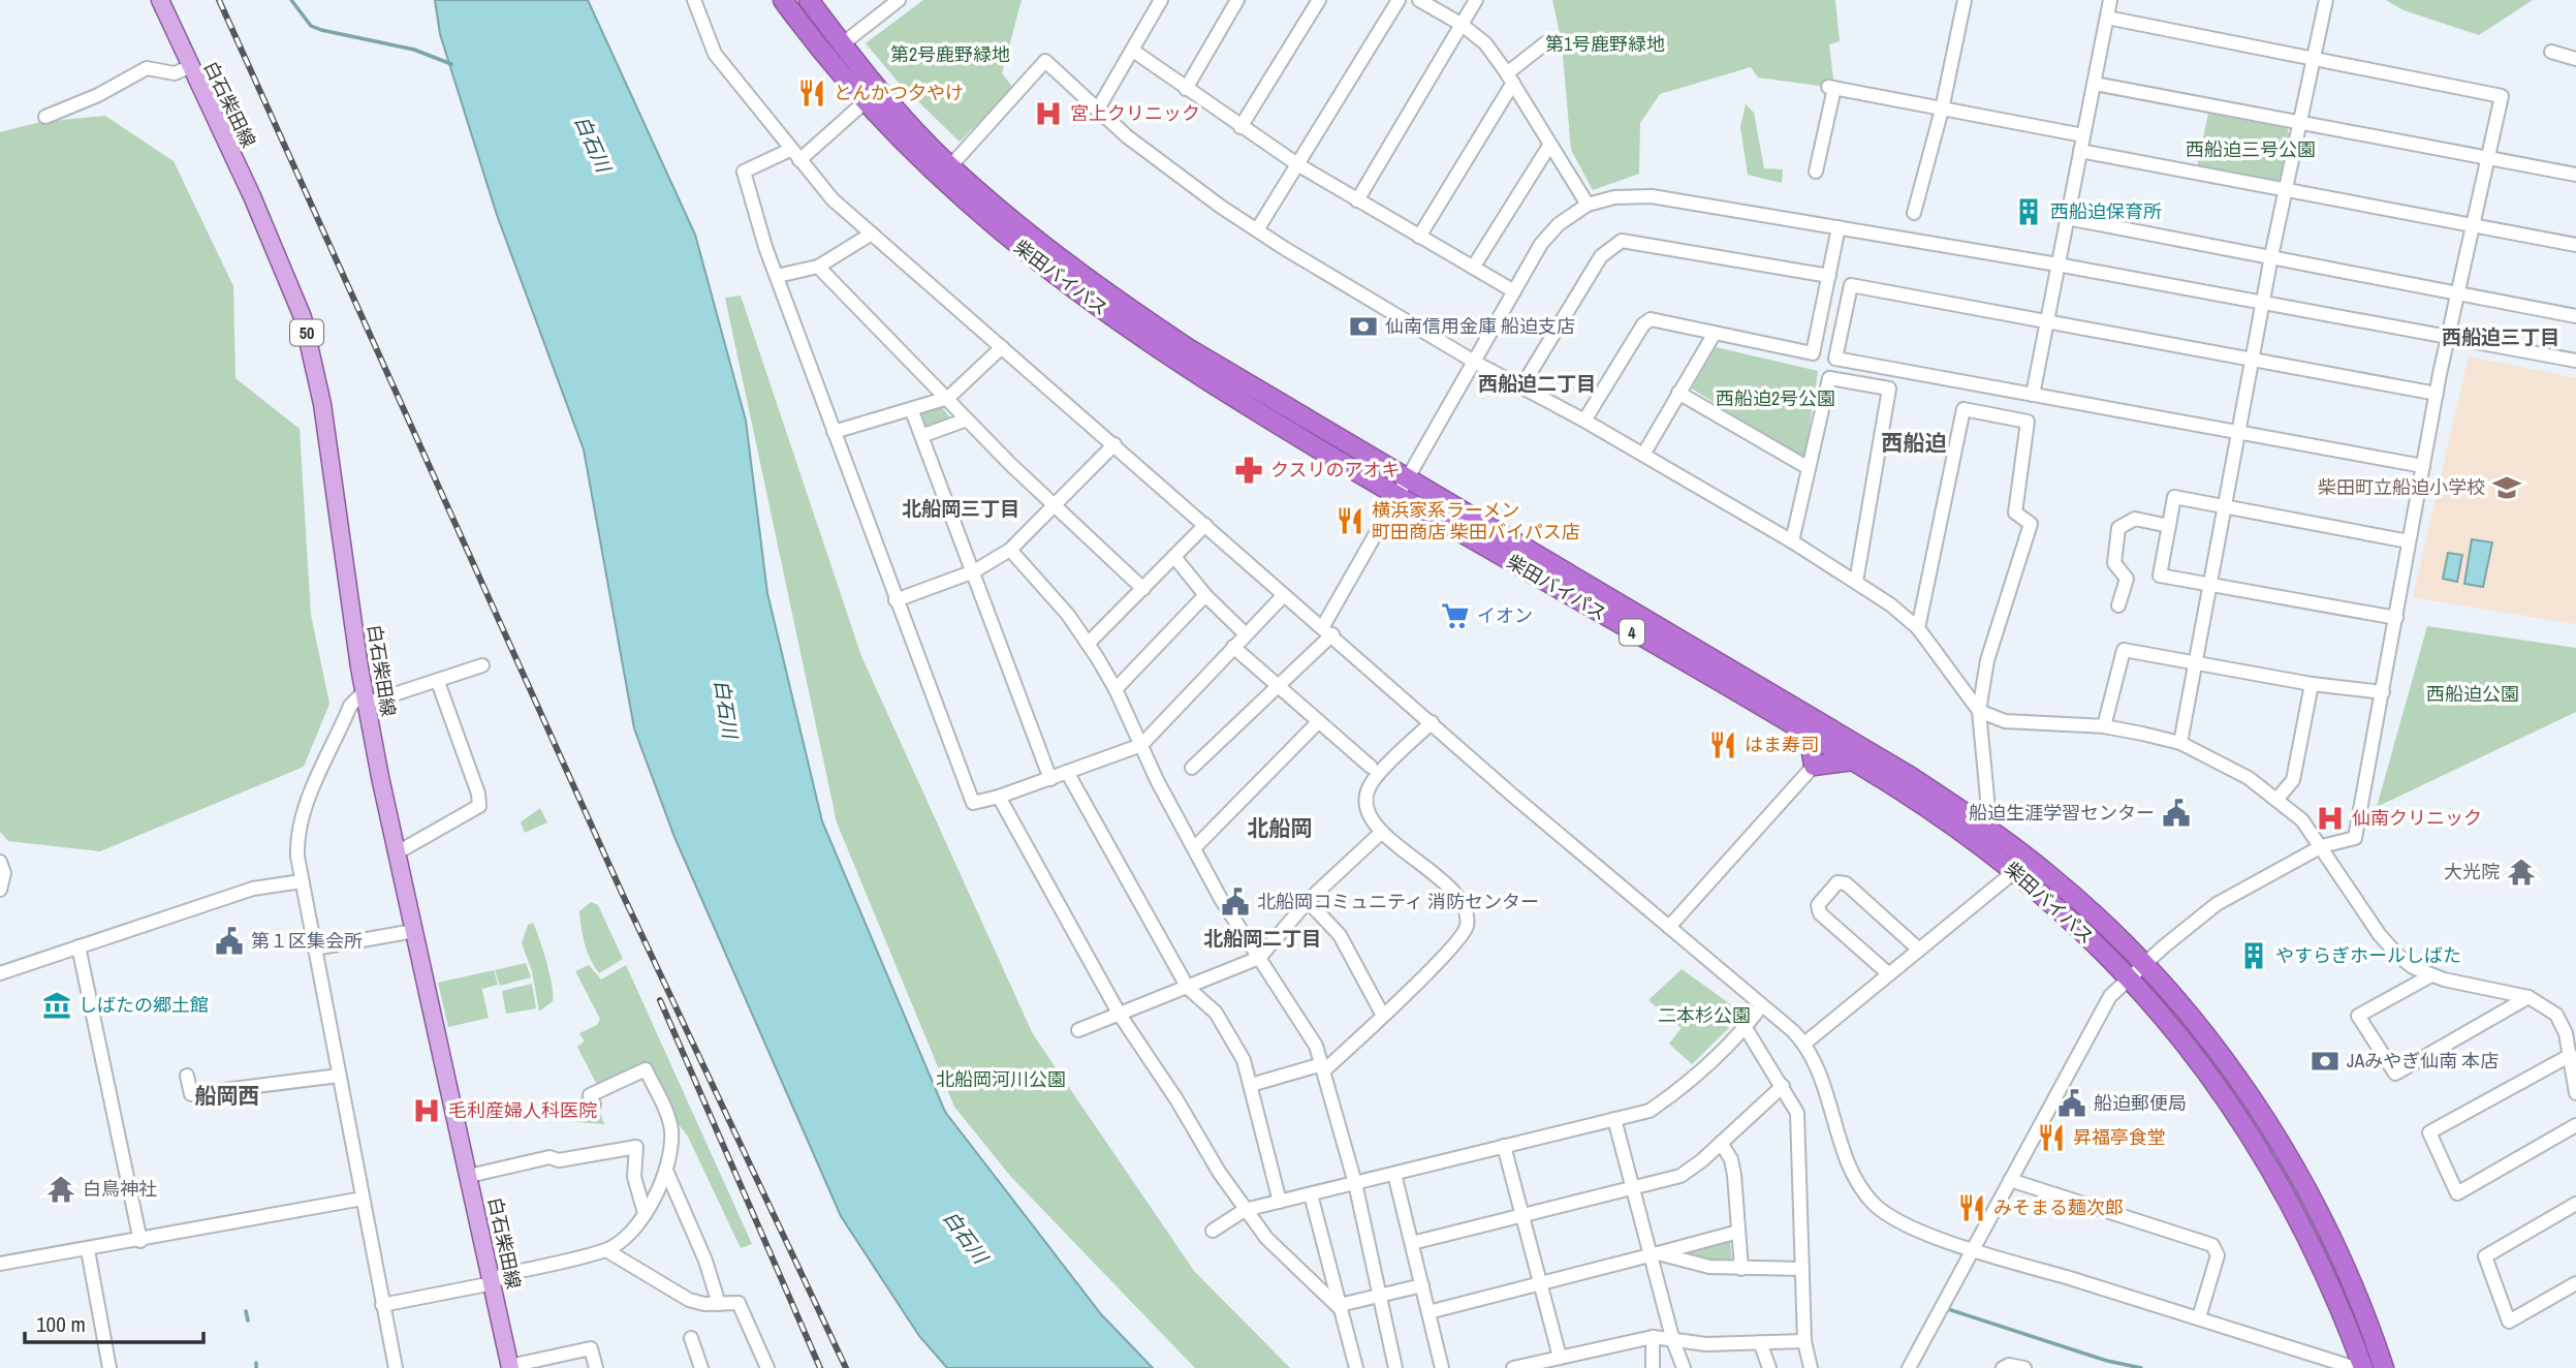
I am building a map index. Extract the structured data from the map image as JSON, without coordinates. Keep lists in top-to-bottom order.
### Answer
{
  "streets": {
    "highway": ["柴田バイパス", "4"],
    "main road": ["白石柴田線", "50"]
  },
  "districts": [
    "西船迫三丁目",
    "西船迫二丁目",
    "西船迫",
    "北船岡三丁目",
    "北船岡",
    "北船岡二丁目",
    "船岡西"
  ],
  "water": ["白石川"],
  "parks": [
    "第1号鹿野緑地",
    "第2号鹿野緑地",
    "西船迫三号公園",
    "西船迫2号公園",
    "西船迫公園",
    "二本杉公園",
    "北船岡河川公園"
  ],
  "places": {
    "restaurant": [
      "とんかつ夕やけ",
      "横浜家系ラーメン 町田商店 柴田バイパス店",
      "はま寿司",
      "昇福亭食堂",
      "みそまる麺次郎"
    ],
    "hospital": ["宮上クリニック", "仙南クリニック", "毛利産婦人科医院"],
    "building": ["西船迫保育所", "やすらぎホールしばた"],
    "bank": ["仙南信用金庫 船迫支店", "JAみやぎ仙南 本店"],
    "pharmacy": ["クスリのアオキ"],
    "school or university": ["柴田町立船迫小学校"],
    "supermarket": ["イオン"],
    "public building": [
      "船迫生涯学習センター",
      "北船岡コミュニティ 消防センター",
      "第１区集会所",
      "船迫郵便局"
    ],
    "temple": ["大光院", "白鳥神社"],
    "museum": ["しばたの郷土館"]
  },
  "scale_bar": "100 m"
}
